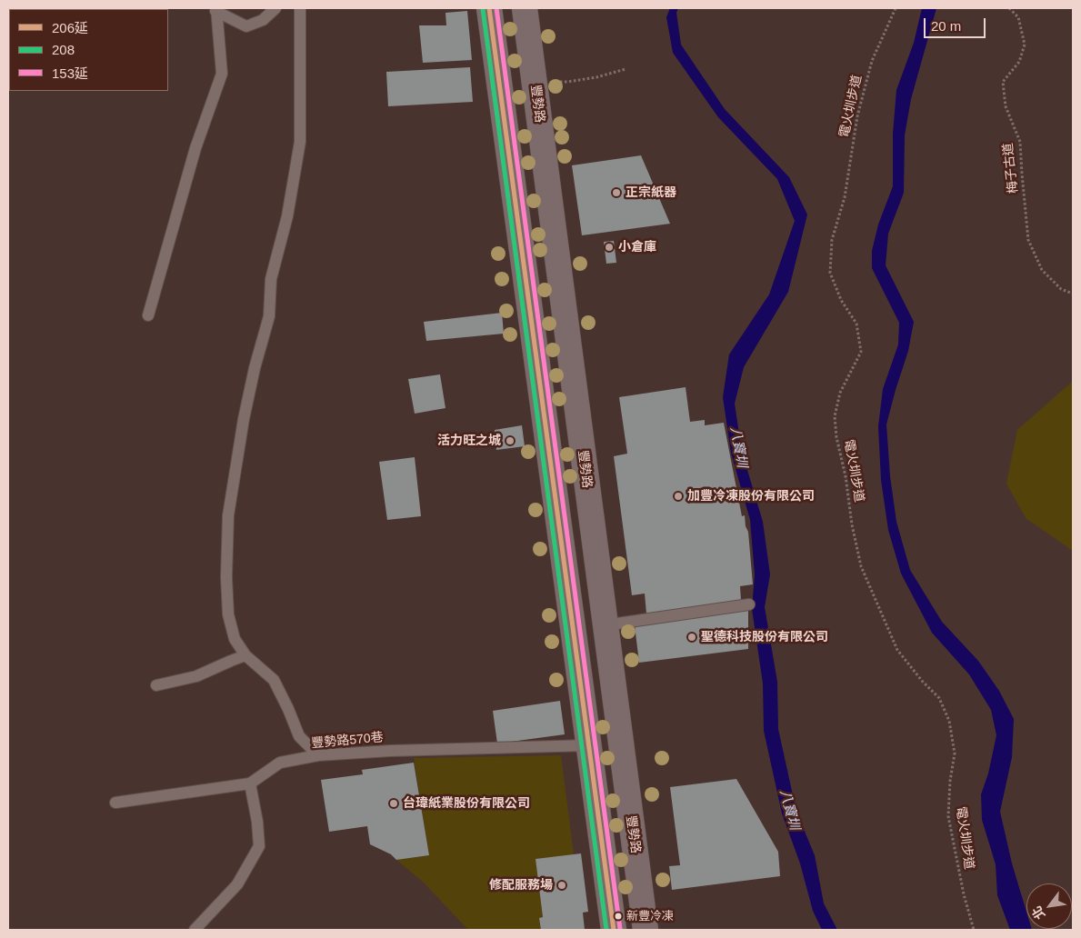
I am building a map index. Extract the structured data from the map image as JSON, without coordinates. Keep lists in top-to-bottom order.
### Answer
{
  "streets": {
    "main road": ["豐勢路"],
    "lane": ["豐勢路570巷"],
    "path": ["電火圳步道", "梅子古道"]
  },
  "water": ["八寶圳"],
  "places": [
    "正宗紙器",
    "小倉庫",
    "活力旺之城",
    "加豐冷凍股份有限公司",
    "聖德科技股份有限公司",
    "台瑋紙業股份有限公司",
    "修配服務場",
    "新豐冷凍"
  ],
  "lines": ["transit line 206延", "transit line 153延", "transit line 208"],
  "legend": ["206延", "208", "153延"],
  "scale_bar": "20 m",
  "north": "bottom left"
}
